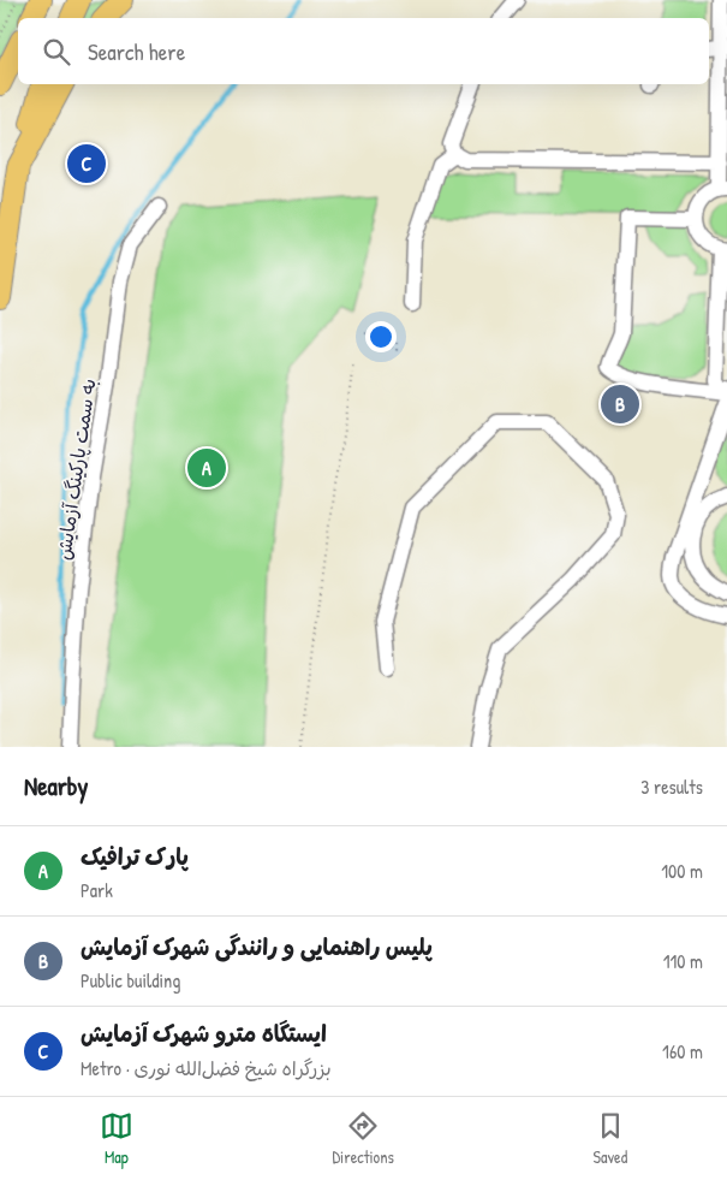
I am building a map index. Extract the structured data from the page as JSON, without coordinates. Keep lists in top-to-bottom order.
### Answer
{
  "streets": {
    "lane": ["به سمت پارکینگ آزمایش"]
  },
  "page": {
    "search": "Search here",
    "pins": ["C", "B", "A"],
    "heading": ["Nearby", "3 results"],
    "list": [
      {
        "mark": "A",
        "name": "پارک ترافیک",
        "note": "Park",
        "value": "100 m"
      },
      {
        "mark": "B",
        "name": "پلیس راهنمایی و رانندگی شهرک آزمایش",
        "note": "Public building",
        "value": "110 m"
      },
      {
        "mark": "C",
        "name": "ایستگاه مترو شهرک آزمایش",
        "note": "Metro · بزرگراه شیخ فضل‌الله نوری",
        "value": "160 m"
      }
    ],
    "nav": ["Map", "Directions", "Saved"]
  }
}
